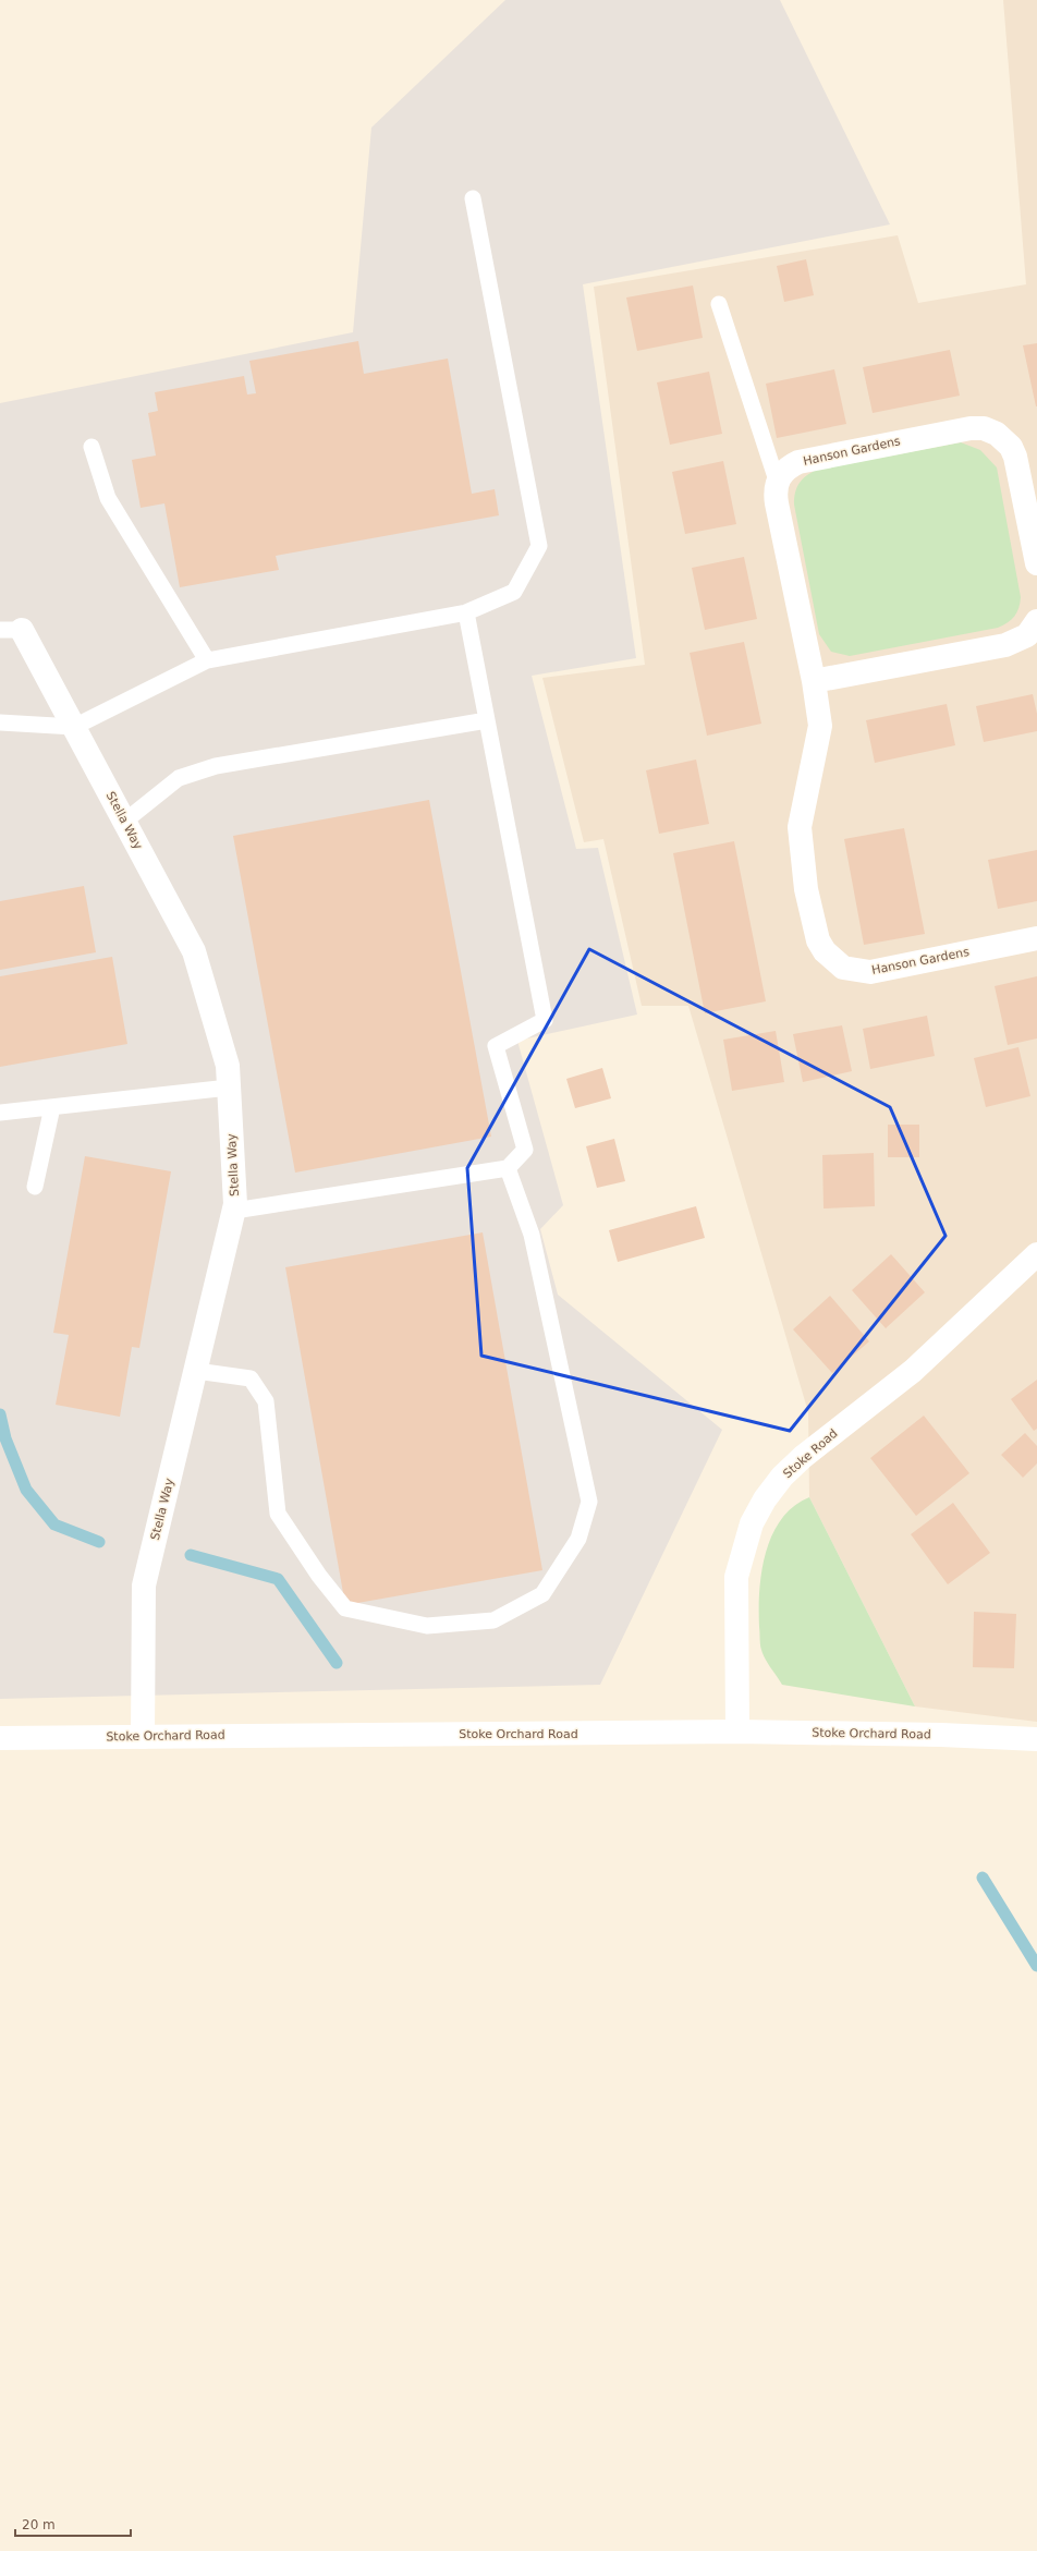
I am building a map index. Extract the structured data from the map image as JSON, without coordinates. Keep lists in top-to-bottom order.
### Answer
{
  "streets": {
    "street": [
      "Hanson Gardens",
      "Stella Way",
      "Stoke Road",
      "Stoke Orchard Road"
    ]
  },
  "crossings": [
    ["Stella Way", "Stoke Orchard Road"],
    ["Stoke Road", "Stoke Orchard Road"]
  ],
  "scale_bar": "20 m"
}
